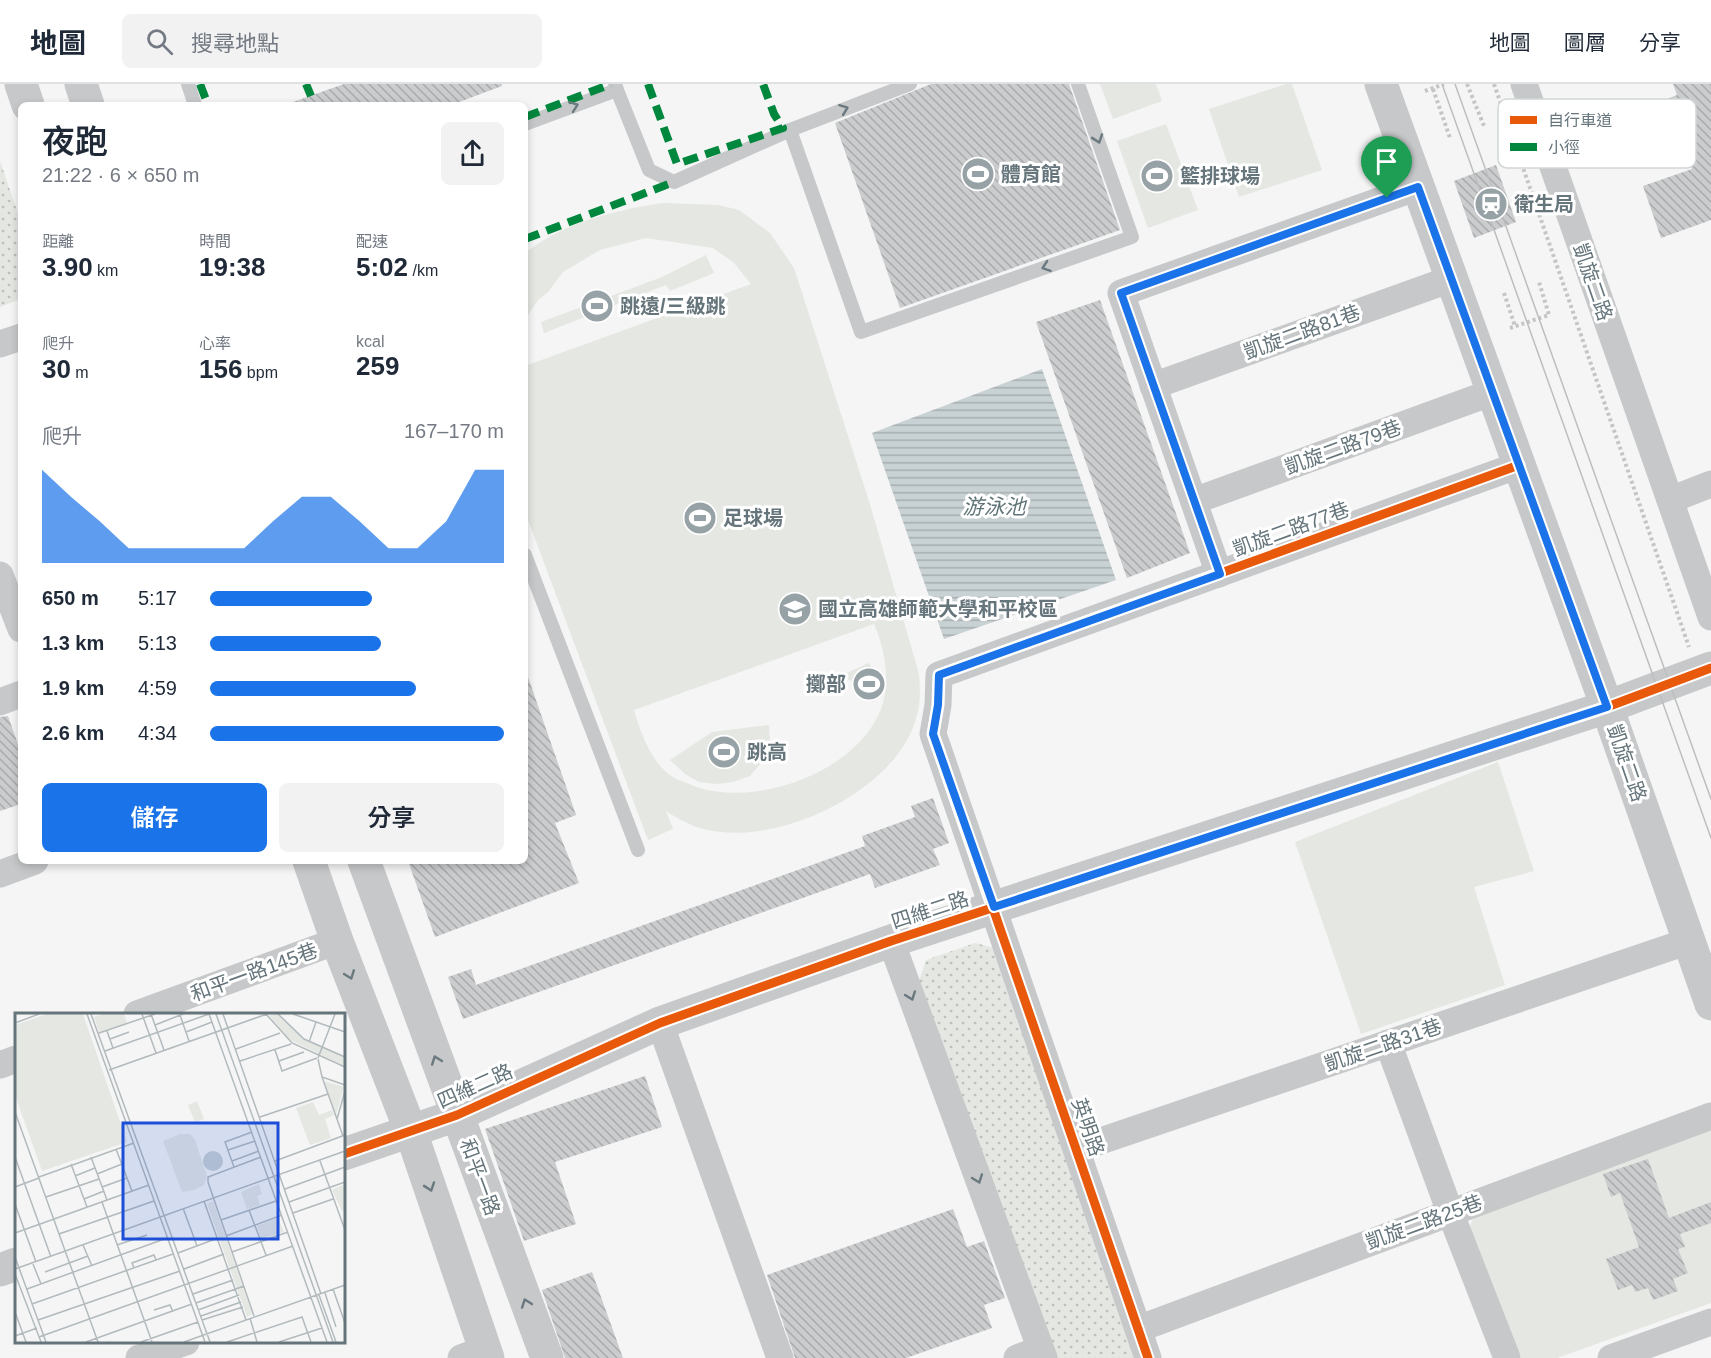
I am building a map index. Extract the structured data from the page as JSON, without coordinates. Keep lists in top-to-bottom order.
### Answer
{
  "streets": {
    "street": [
      "凱旋二路",
      "凱旋二路81巷",
      "凱旋二路79巷",
      "凱旋二路77巷",
      "四維二路",
      "和平一路145巷",
      "凱旋二路31巷",
      "英明路",
      "和平一路",
      "凱旋二路25巷"
    ]
  },
  "crossings": [
    ["凱旋二路", "凱旋二路81巷"],
    ["凱旋二路", "凱旋二路79巷"],
    ["凱旋二路", "凱旋二路77巷"],
    ["凱旋二路", "四維二路"],
    ["凱旋二路", "凱旋二路31巷"],
    ["凱旋二路77巷", "英明路"],
    ["四維二路", "英明路"],
    ["四維二路", "和平一路"],
    ["凱旋二路31巷", "英明路"],
    ["英明路", "凱旋二路25巷"]
  ],
  "water": ["游泳池"],
  "places": {
    "sports": [
      "體育館",
      "籃排球場",
      "跳遠/三級跳",
      "足球場",
      "擲部",
      "跳高"
    ],
    "station": ["衛生局"],
    "school or university": ["國立高雄師範大學和平校區"]
  },
  "legend": ["自行車道", "小徑"],
  "page": {
    "header": "地圖",
    "search": "搜尋地點",
    "nav": ["地圖", "圖層", "分享"],
    "heading": ["夜跑", "21:22 · 6 × 650 m"],
    "stats": [
      ["距離", "3.90 km"],
      ["時間", "19:38"],
      ["配速", "5:02 /km"],
      ["爬升", "30 m"],
      ["心率", "156 bpm"],
      ["kcal", "259"]
    ],
    "chart": ["爬升", "167–170 m"],
    "list": [
      {
        "name": "650 m",
        "note": "5:17"
      },
      {
        "name": "1.3 km",
        "note": "5:13"
      },
      {
        "name": "1.9 km",
        "note": "4:59"
      },
      {
        "name": "2.6 km",
        "note": "4:34"
      }
    ],
    "buttons": ["儲存", "分享"]
  }
}
